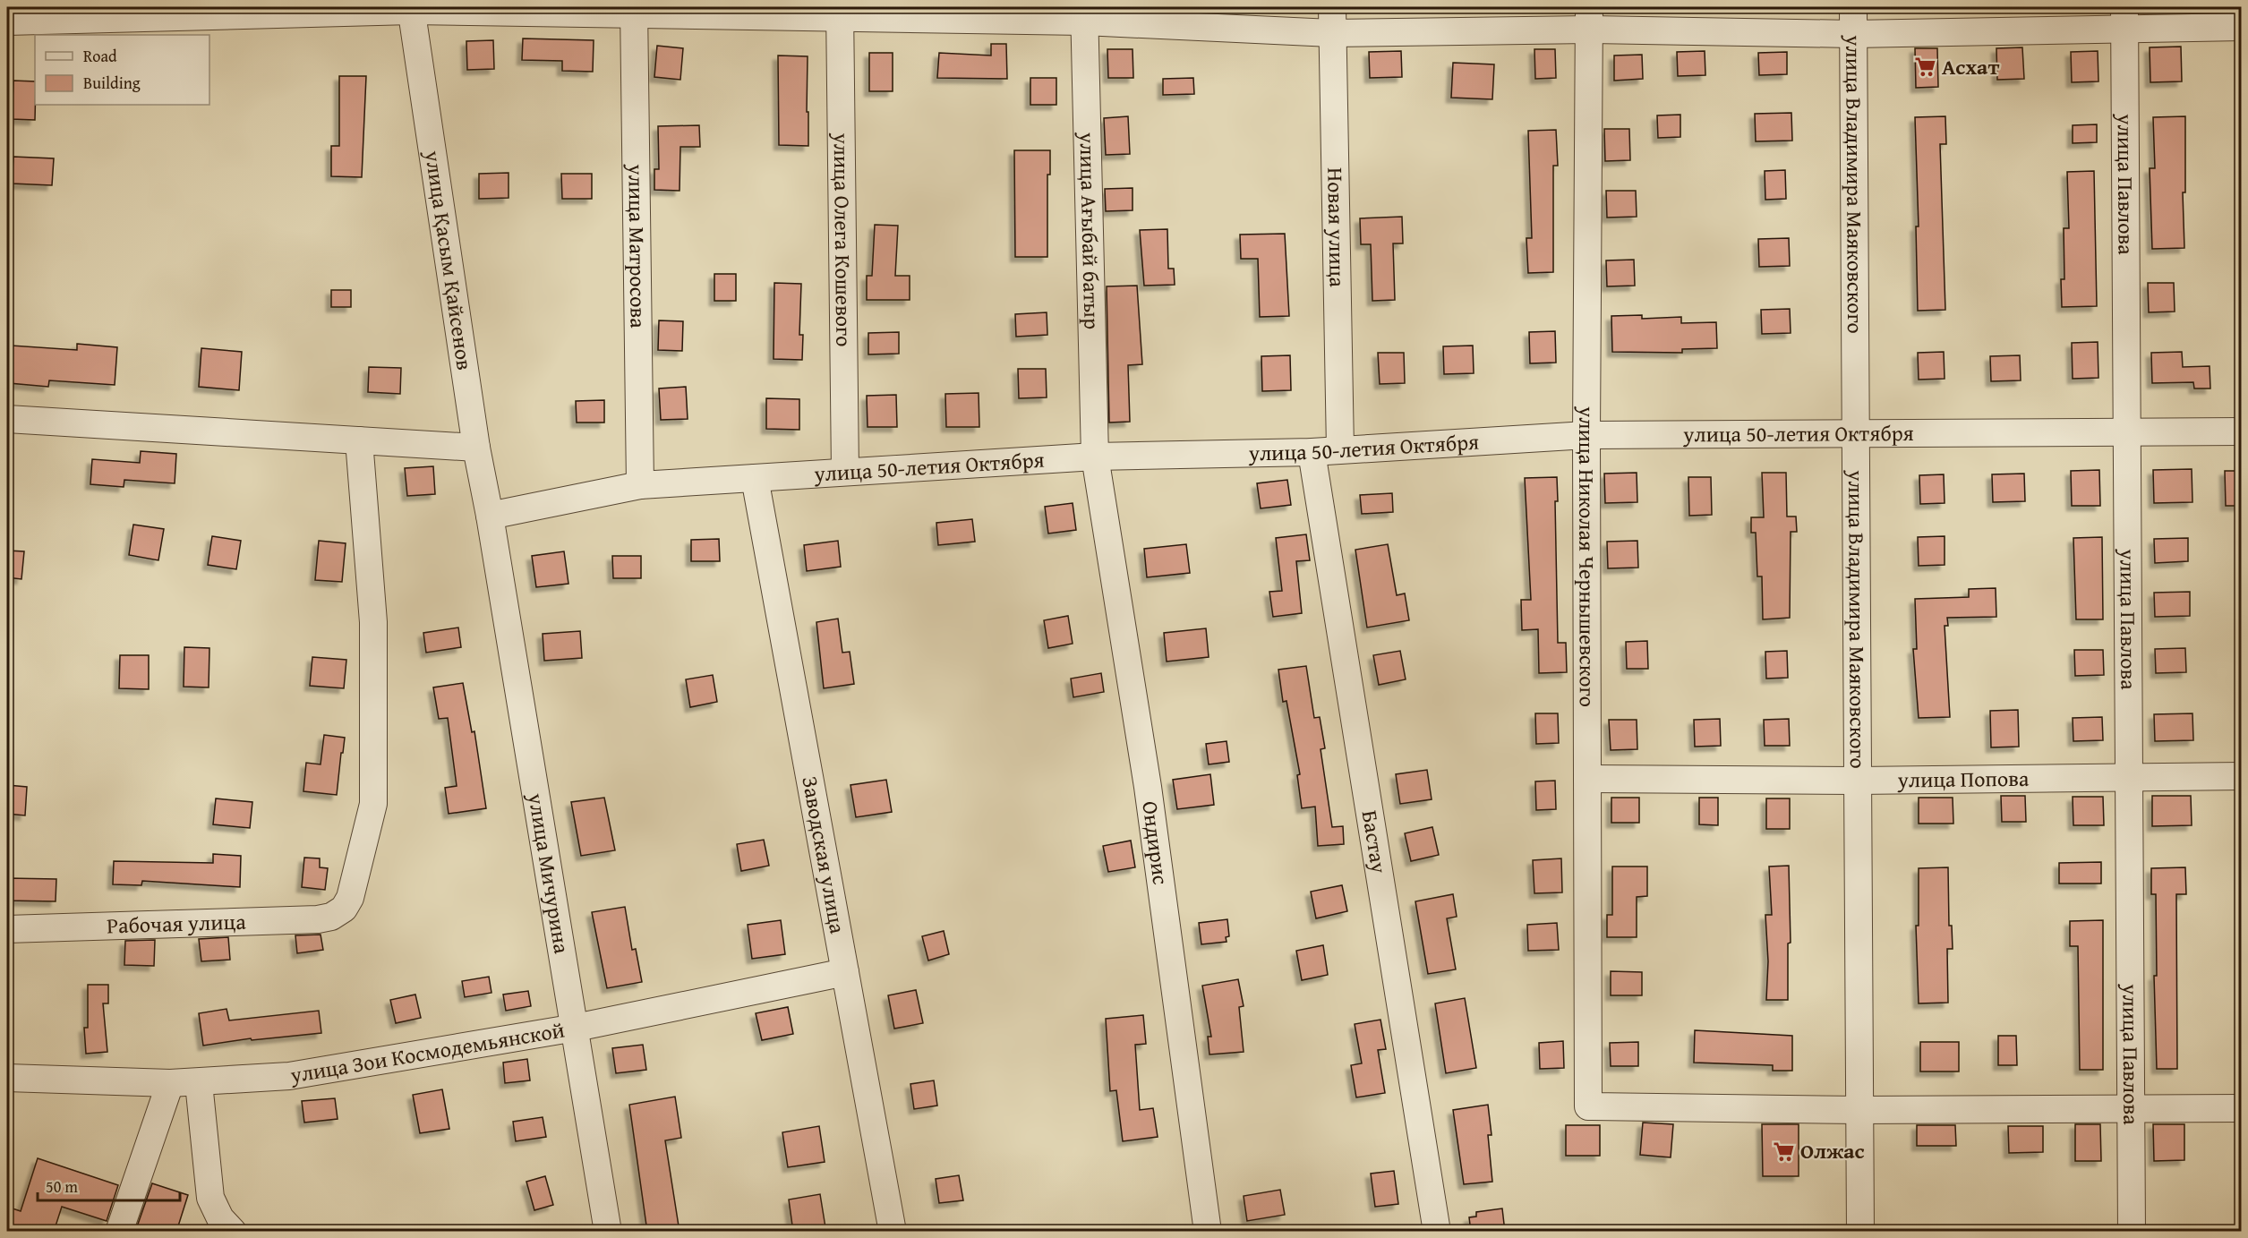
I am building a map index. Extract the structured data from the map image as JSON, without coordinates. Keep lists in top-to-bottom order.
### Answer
{
  "streets": {
    "street": [
      "улица Владимира Маяковского",
      "улица Павлова",
      "Новая улица",
      "улица Ағыбай батыр",
      "улица Олега Кошевого",
      "улица Матросова",
      "улица Қасым Қайсенов",
      "улица 50-летия Октября",
      "улица Николая Чернышевского",
      "улица Попова",
      "Бастау",
      "Ондирис",
      "Заводская улица",
      "улица Мичурина",
      "Рабочая улица",
      "улица Зои Космодемьянской"
    ]
  },
  "crossings": [
    ["улица Владимира Маяковского", "улица 50-летия Октября"],
    ["улица Владимира Маяковского", "улица Николая Чернышевского"],
    ["улица Владимира Маяковского", "улица Попова"],
    ["улица Павлова", "улица 50-летия Октября"],
    ["улица Павлова", "улица Попова"],
    ["Новая улица", "улица 50-летия Октября"],
    ["улица Ағыбай батыр", "улица 50-летия Октября"],
    ["улица Ағыбай батыр", "Ондирис"],
    ["улица Олега Кошевого", "улица 50-летия Октября"],
    ["улица Матросова", "улица 50-летия Октября"],
    ["улица Қасым Қайсенов", "улица 50-летия Октября"],
    ["улица Қасым Қайсенов", "улица Мичурина"],
    ["улица 50-летия Октября", "улица Николая Чернышевского"],
    ["улица 50-летия Октября", "Бастау"],
    ["улица 50-летия Октября", "Ондирис"],
    ["улица 50-летия Октября", "Заводская улица"],
    ["улица 50-летия Октября", "улица Мичурина"],
    ["улица Николая Чернышевского", "улица Попова"],
    ["Заводская улица", "улица Зои Космодемьянской"],
    ["улица Мичурина", "улица Зои Космодемьянской"]
  ],
  "places": {
    "supermarket": ["Асхат", "Олжас"]
  },
  "legend": ["Road", "Building"],
  "scale_bar": "50 m"
}
